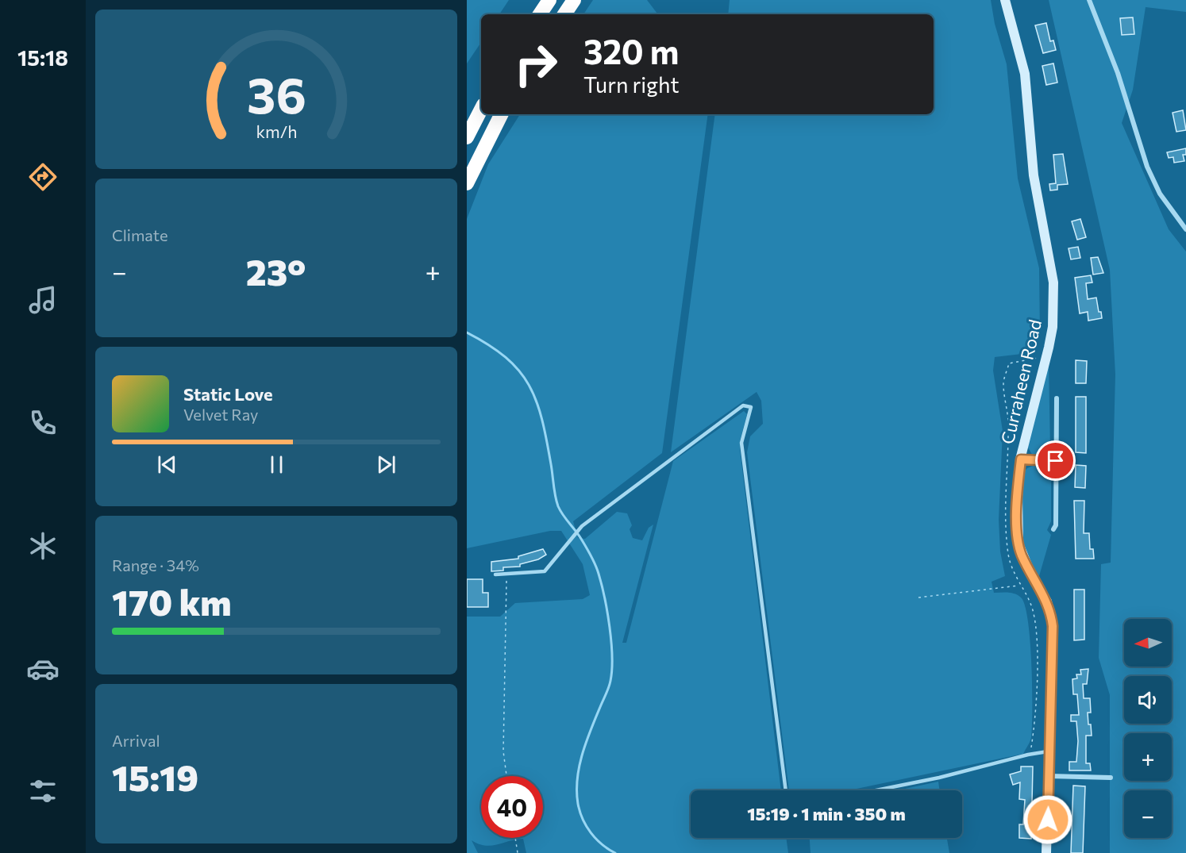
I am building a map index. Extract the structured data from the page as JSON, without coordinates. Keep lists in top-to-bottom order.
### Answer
{
  "streets": {
    "street": ["Curraheen Road"]
  },
  "north": "left",
  "page": {
    "tabs": "15:18",
    "turn": ["320 m", "Turn right"],
    "tile": [
      "Climate",
      ["Range · 34%", "170 km"],
      ["Arrival", "15:19"]
    ],
    "heat": ["−", "23°", "+"],
    "song": ["Static Love", "Velvet Ray"],
    "map_buttons": ["+", "−"],
    "limit": "40",
    "trip": "15:19 · 1 min · 350 m",
    "gauge": ["36", "km/h"]
  }
}
